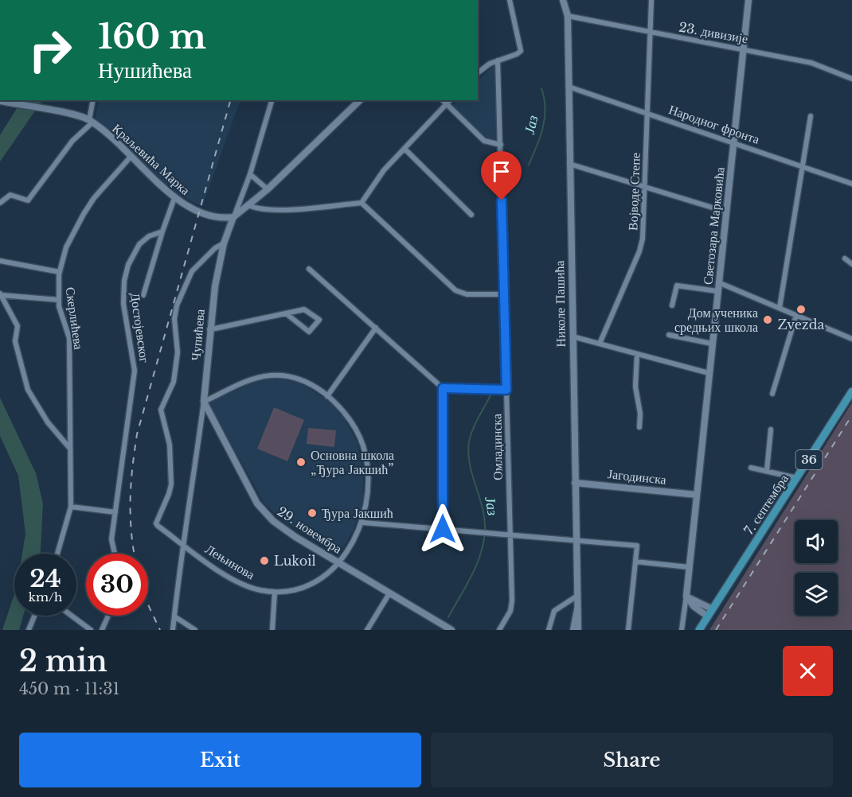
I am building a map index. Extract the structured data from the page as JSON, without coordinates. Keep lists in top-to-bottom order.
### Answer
{
  "streets": {
    "main road": ["36", "7. септембра"],
    "street": [
      "23. дивизије",
      "Народног фронта",
      "Краљевића Марка",
      "Војводе Степе",
      "Светозара Марковића",
      "Николе Пашића",
      "Скерлићева",
      "Достојевског",
      "Чупићева",
      "Омладинска",
      "Јагодинска",
      "29. новембра",
      "Лењинова"
    ]
  },
  "crossings": [
    ["23. дивизије", "Војводе Степе"],
    ["23. дивизије", "Светозара Марковића"],
    ["23. дивизије", "Николе Пашића"],
    ["Народног фронта", "Војводе Степе"],
    ["Народног фронта", "Светозара Марковића"],
    ["Народног фронта", "Николе Пашића"],
    ["Краљевића Марка", "Скерлићева"],
    ["Краљевића Марка", "Чупићева"],
    ["Светозара Марковића", "Јагодинска"],
    ["Николе Пашића", "Јагодинска"],
    ["Чупићева", "29. новембра"],
    ["Чупићева", "Лењинова"],
    ["29. новембра", "Лењинова"]
  ],
  "water": ["Јаз"],
  "places": [
    "Zvezda",
    "Дом ученика средњих школа",
    "Основна школа „Ђура Јакшић”",
    "Ђура Јакшић",
    "Lukoil"
  ],
  "page": {
    "turn": ["160 m", "Нушићева"],
    "speed": "24 km/h",
    "limit": "30",
    "heading": ["2 min", "450 m · 11:31"],
    "buttons": ["Exit", "Share"]
  }
}
